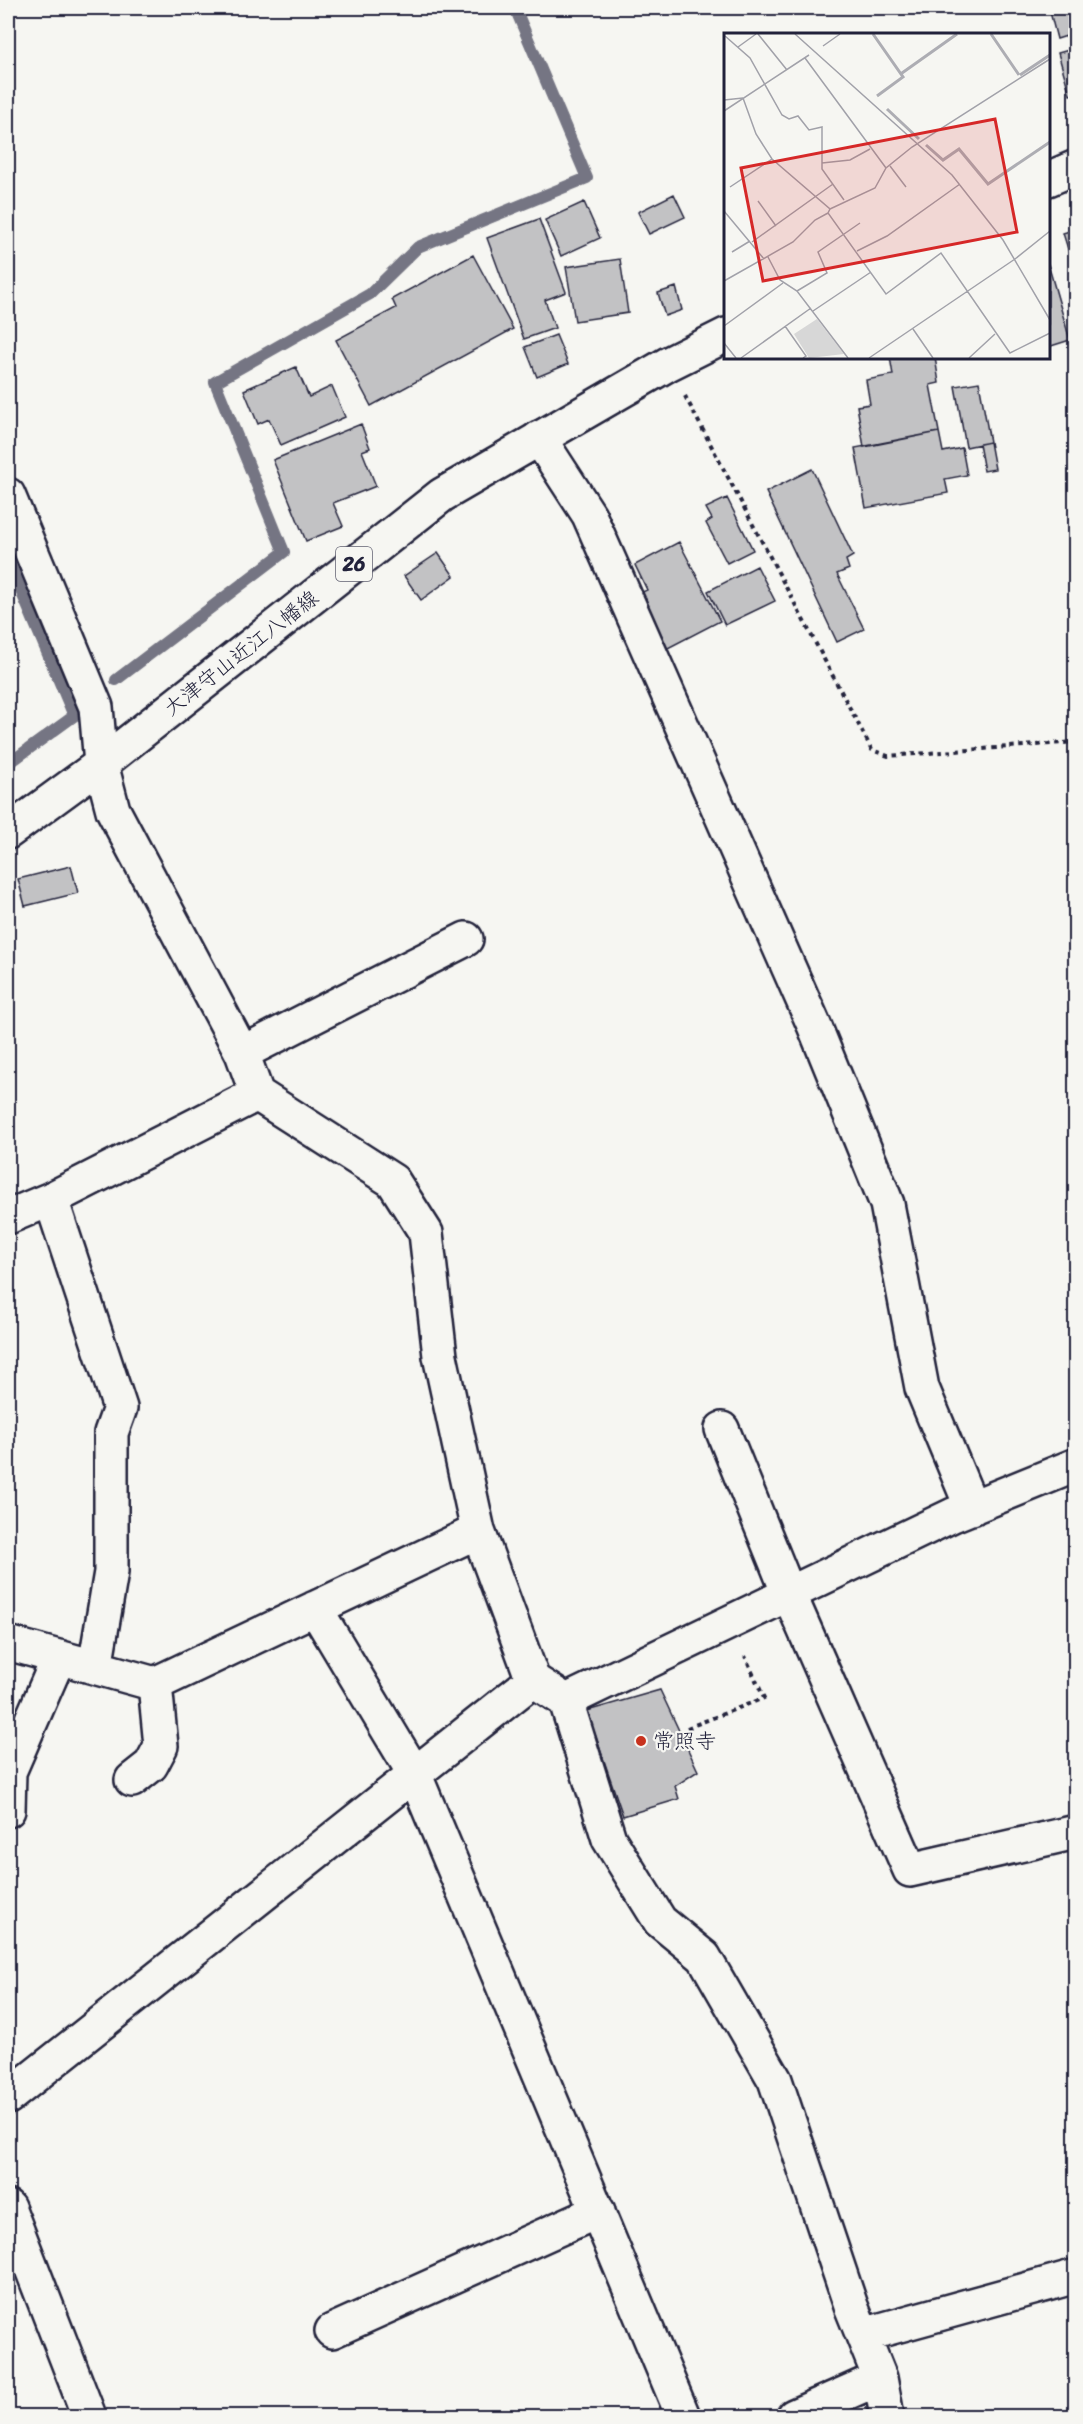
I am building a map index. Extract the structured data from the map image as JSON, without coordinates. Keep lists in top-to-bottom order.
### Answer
{
  "streets": {
    "street": ["26", "大津守山近江八幡線"]
  },
  "places": ["常照寺"]
}
